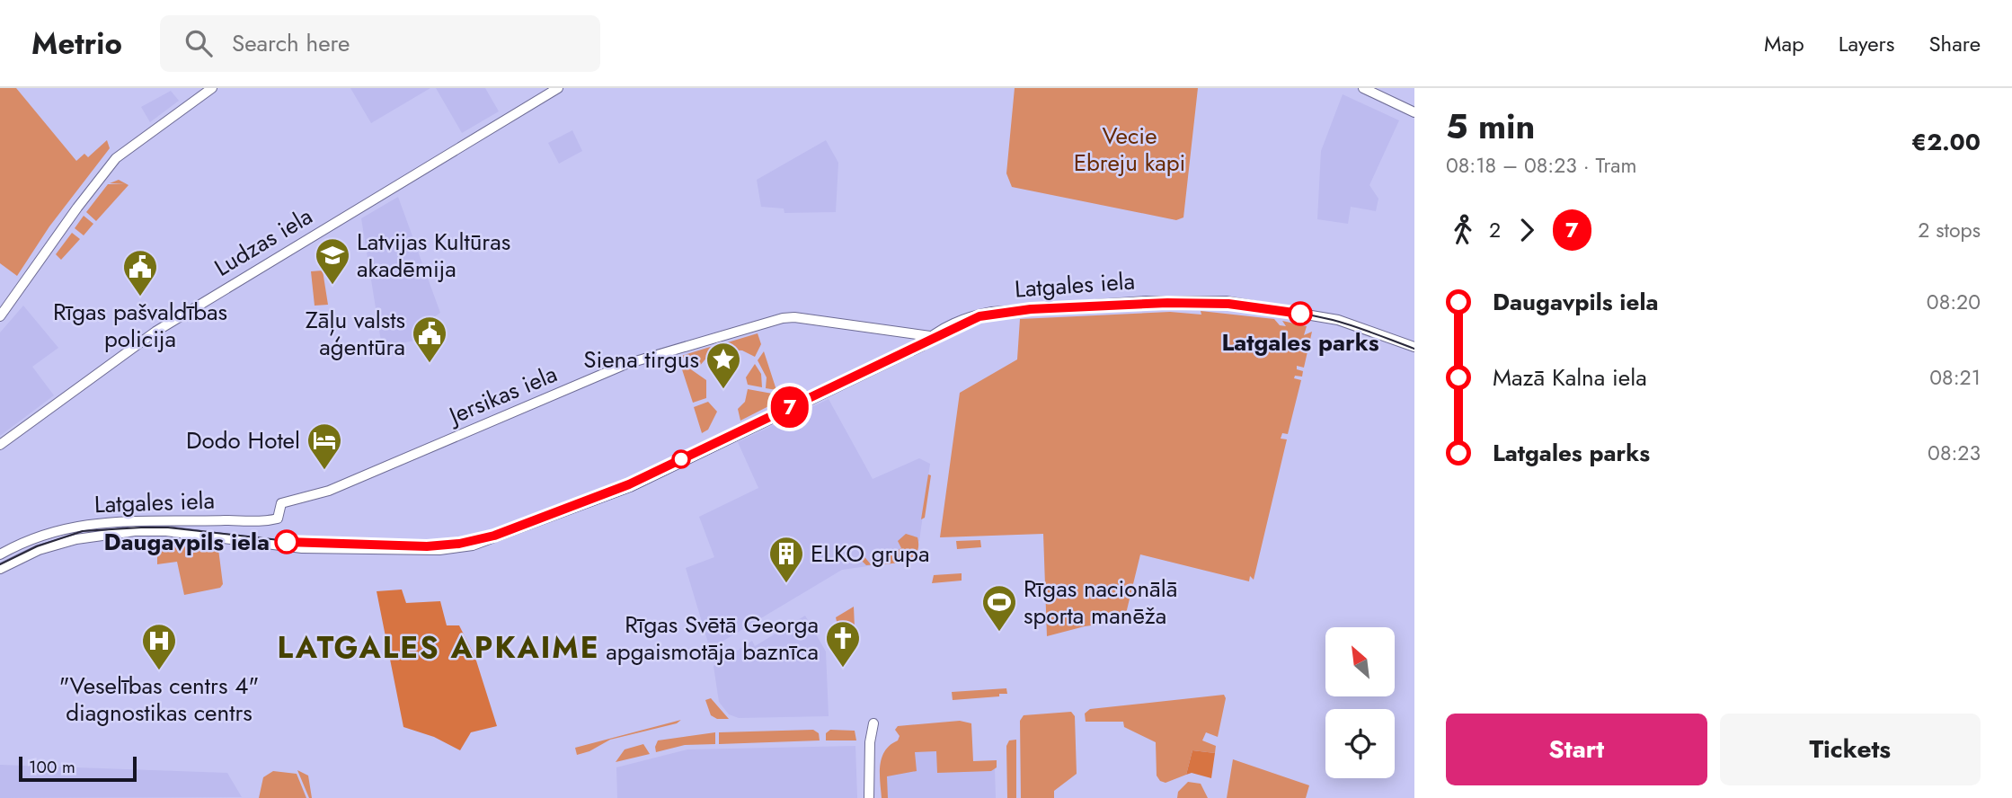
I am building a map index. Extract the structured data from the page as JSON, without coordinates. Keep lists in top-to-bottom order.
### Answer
{
  "streets": {
    "street": ["Ludzas iela", "Latgales iela", "Jersikas iela"]
  },
  "crossings": [
    ["Latgales iela", "Jersikas iela"]
  ],
  "districts": ["LATGALES APKAIME"],
  "parks": ["Vecie Ebreju kapi"],
  "places": {
    "school or university": ["Latvijas Kultūras akadēmija"],
    "public building": ["Rīgas pašvaldības policija", "Zāļu valsts aģentūra"],
    "other": ["Latgales parks", "Daugavpils iela"],
    "place": ["Siena tirgus"],
    "hotel": ["Dodo Hotel"],
    "building": ["ELKO grupa"],
    "sports": ["Rīgas nacionālā sporta manēža"],
    "church": ["Rīgas Svētā Georga apgaismotāja baznīca"],
    "hospital": ["\"Veselības centrs 4\" diagnostikas centrs"]
  },
  "lines": ["tram line 7"],
  "scale_bar": "100 m",
  "north": "top left",
  "page": {
    "header": "Metrio",
    "search": "Search here",
    "nav": ["Map", "Layers", "Share"],
    "on_map": "7",
    "heading": ["5 min", "08:18 – 08:23 · Tram", "€2.00"],
    "legs": ["2", "7", "2 stops"],
    "list": [
      {
        "name": "Daugavpils iela",
        "value": "08:20"
      },
      {
        "name": "Mazā Kalna iela",
        "value": "08:21"
      },
      {
        "name": "Latgales parks",
        "value": "08:23"
      }
    ],
    "buttons": ["Start", "Tickets"],
    "scale": "100 m"
  }
}
